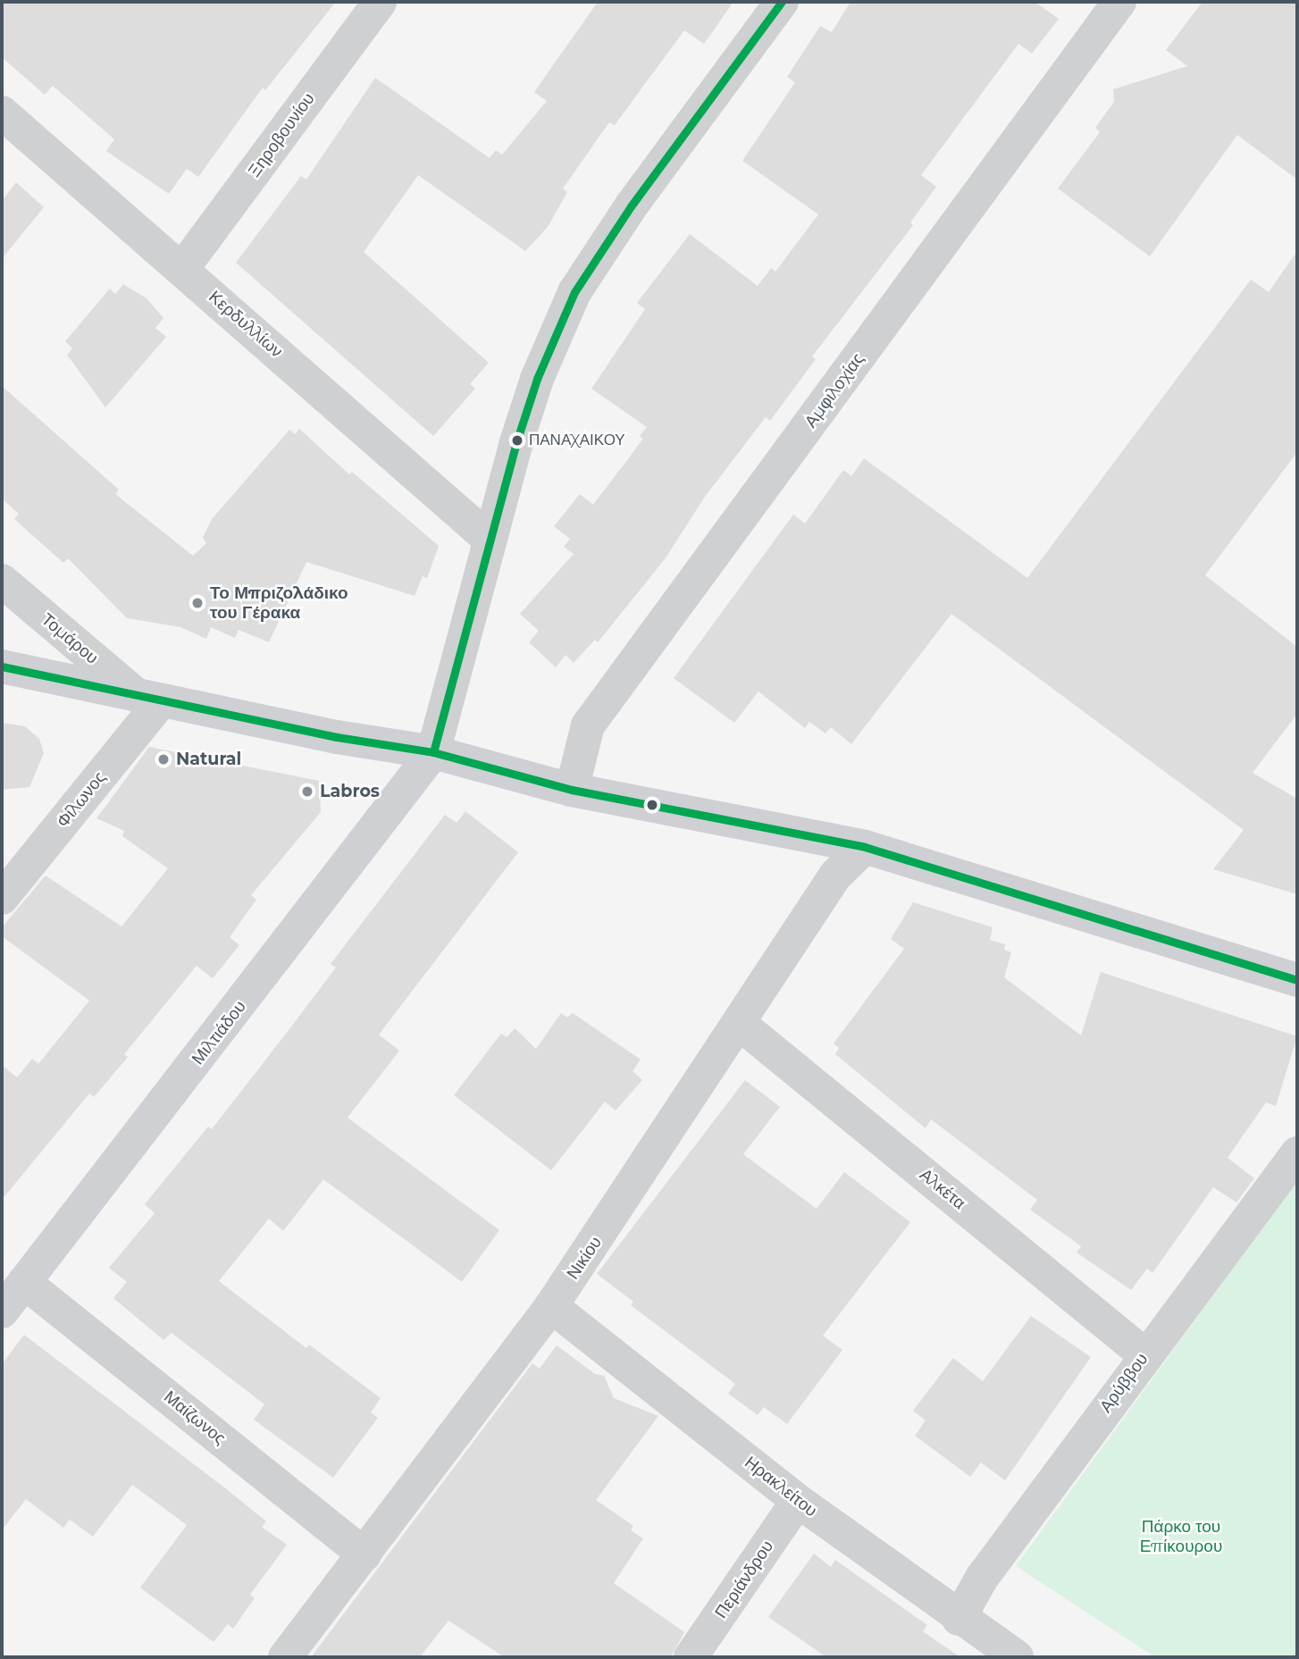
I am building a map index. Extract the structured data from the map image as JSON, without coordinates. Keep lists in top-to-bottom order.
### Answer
{
  "streets": {
    "street": [
      "Ξηροβουνίου",
      "Κερδυλλίων",
      "Αμφιλοχίας",
      "Τομάρου",
      "Φίλωνος",
      "Μιλτιάδου",
      "Αλκέτα",
      "Νικίου",
      "Αρύββου",
      "Μαίζωνος",
      "Ηρακλείτου",
      "Περιάνδρου"
    ]
  },
  "crossings": [
    ["Ξηροβουνίου", "Κερδυλλίων"],
    ["Τομάρου", "Φίλωνος"],
    ["Μιλτιάδου", "Μαίζωνος"],
    ["Αλκέτα", "Νικίου"],
    ["Αλκέτα", "Αρύββου"],
    ["Νικίου", "Μαίζωνος"],
    ["Νικίου", "Ηρακλείτου"],
    ["Αρύββου", "Ηρακλείτου"],
    ["Ηρακλείτου", "Περιάνδρου"]
  ],
  "parks": ["Πάρκο του Επίκουρου"],
  "places": [
    "ΠΑΝΑΧΑΙΚΟΥ",
    "Το Μπριζολάδικο του Γέρακα",
    "Natural",
    "Labros"
  ]
}
